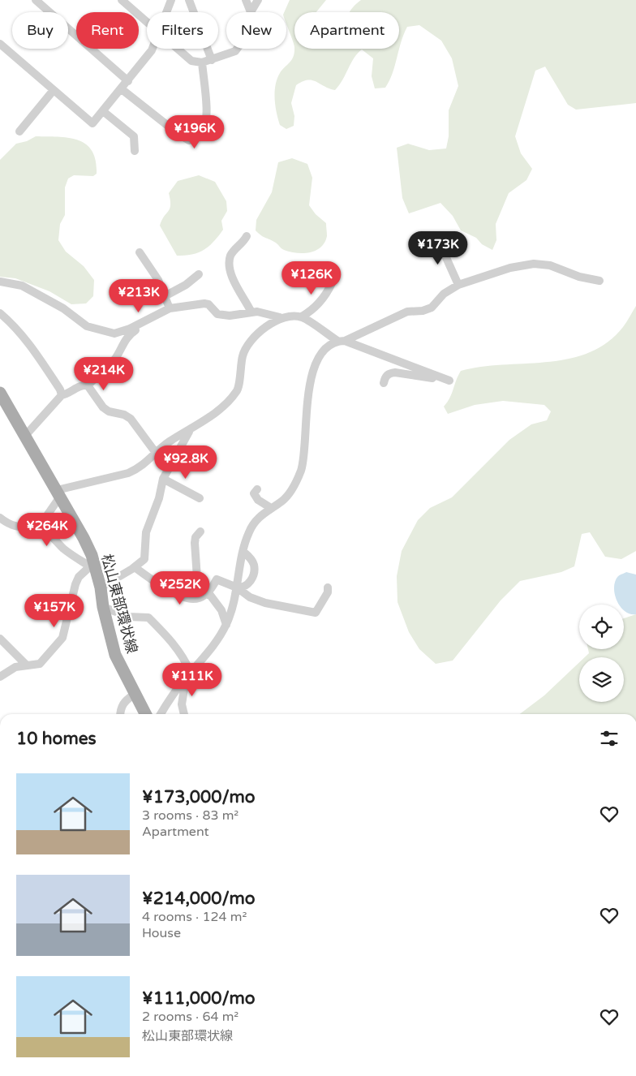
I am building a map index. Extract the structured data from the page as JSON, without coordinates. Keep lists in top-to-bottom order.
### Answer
{
  "streets": {
    "main road": ["松山東部環状線"]
  },
  "page": {
    "chip": [
      "Buy",
      "Rent",
      "Filters",
      "New",
      "Apartment"
    ],
    "price": [
      "¥196K",
      "¥173K",
      "¥126K",
      "¥213K",
      "¥214K",
      "¥92.8K",
      "¥264K",
      "¥252K",
      "¥157K",
      "¥111K"
    ],
    "heading": "10 homes",
    "list": [
      {
        "name": "¥173,000/mo",
        "note": "3 rooms · 83 m² · Apartment"
      },
      {
        "name": "¥214,000/mo",
        "note": "4 rooms · 124 m² · House"
      },
      {
        "name": "¥111,000/mo",
        "note": "2 rooms · 64 m² · 松山東部環状線"
      }
    ]
  }
}
